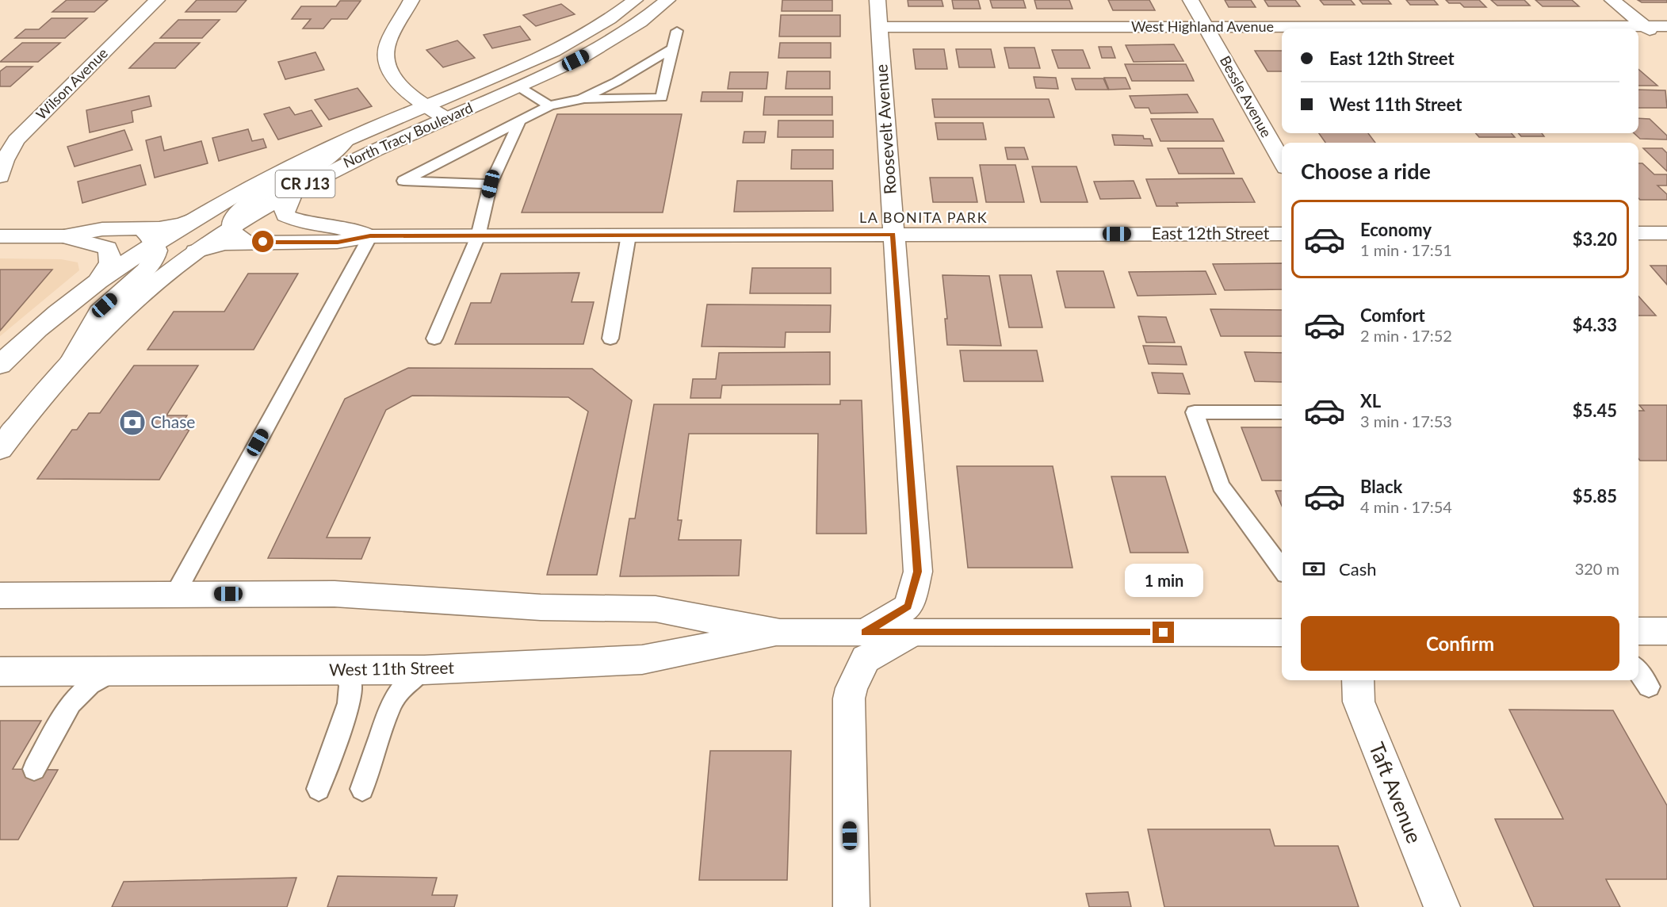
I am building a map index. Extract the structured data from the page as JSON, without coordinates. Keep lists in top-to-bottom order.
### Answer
{
  "streets": {
    "street": [
      "West Highland Avenue",
      "Wilson Avenue",
      "Bessle Avenue",
      "Roosevelt Avenue",
      "North Tracy Boulevard",
      "CR J13",
      "East 12th Street",
      "West 11th Street",
      "Taft Avenue"
    ]
  },
  "crossings": [
    ["West Highland Avenue", "Bessle Avenue"],
    ["West Highland Avenue", "Roosevelt Avenue"],
    ["Roosevelt Avenue", "East 12th Street"],
    ["Roosevelt Avenue", "West 11th Street"],
    ["North Tracy Boulevard", "East 12th Street"]
  ],
  "districts": ["LA BONITA PARK"],
  "places": {
    "bank": ["Chase"]
  },
  "page": {
    "banner": ["East 12th Street", "West 11th Street"],
    "heading": "Choose a ride",
    "list": [
      {
        "name": "Economy",
        "note": "1 min · 17:51",
        "value": "$3.20"
      },
      {
        "name": "Comfort",
        "note": "2 min · 17:52",
        "value": "$4.33"
      },
      {
        "name": "XL",
        "note": "3 min · 17:53",
        "value": "$5.45"
      },
      {
        "name": "Black",
        "note": "4 min · 17:54",
        "value": "$5.85"
      }
    ],
    "pay": ["Cash", "320 m"],
    "bubble": "1 min",
    "buttons": "Confirm"
  }
}
